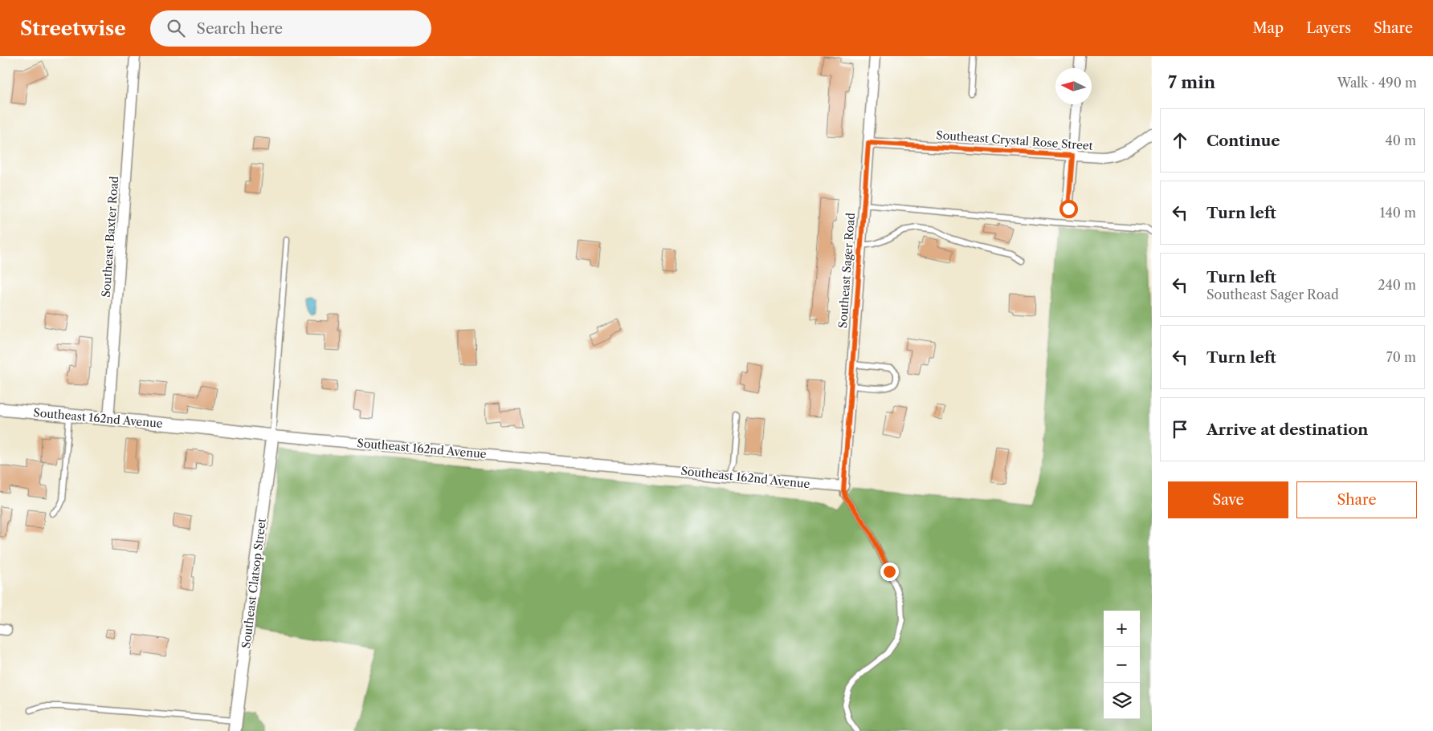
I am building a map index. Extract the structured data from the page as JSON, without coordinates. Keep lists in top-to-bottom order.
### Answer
{
  "streets": {
    "street": [
      "Southeast Crystal Rose Street",
      "Southeast Baxter Road",
      "Southeast Sager Road",
      "Southeast 162nd Avenue",
      "Southeast Clatsop Street"
    ]
  },
  "crossings": [
    ["Southeast Crystal Rose Street", "Southeast Sager Road"],
    ["Southeast Baxter Road", "Southeast 162nd Avenue"],
    ["Southeast Sager Road", "Southeast 162nd Avenue"],
    ["Southeast 162nd Avenue", "Southeast Clatsop Street"]
  ],
  "north": "left",
  "page": {
    "header": "Streetwise",
    "search": "Search here",
    "nav": ["Map", "Layers", "Share"],
    "heading": ["7 min", "Walk · 490 m"],
    "list": [
      ["Continue", "40 m"],
      ["Turn left", "140 m"],
      ["Turn left", "Southeast Sager Road", "240 m"],
      ["Turn left", "70 m"],
      "Arrive at destination"
    ],
    "buttons": ["Save", "Share"],
    "map_buttons": ["+", "−"]
  }
}
